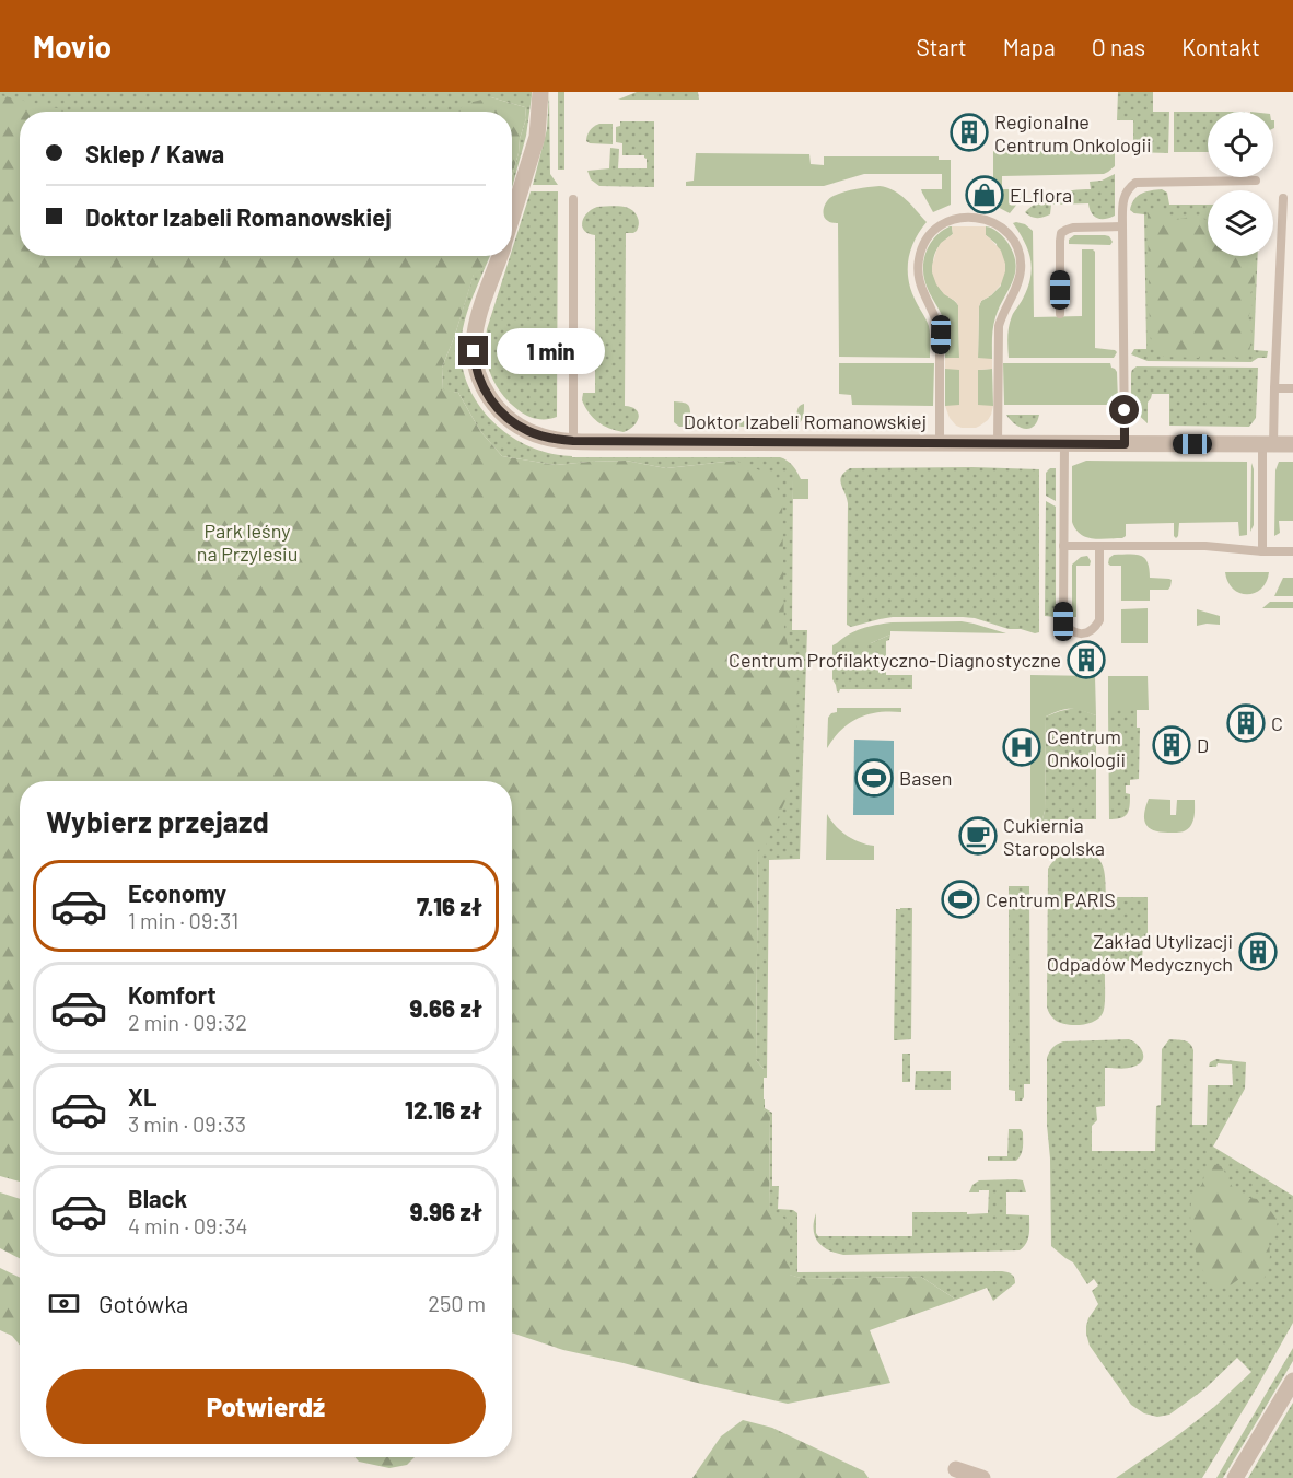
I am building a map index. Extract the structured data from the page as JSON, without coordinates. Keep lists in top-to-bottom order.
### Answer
{
  "streets": {
    "street": ["Doktor Izabeli Romanowskiej"]
  },
  "parks": ["Park leśny na Przylesiu"],
  "places": {
    "building": [
      "Regionalne Centrum Onkologii",
      "Centrum Profilaktyczno-Diagnostyczne",
      "C",
      "D",
      "Zakład Utylizacji Odpadów Medycznych"
    ],
    "shop": ["ELflora"],
    "hospital": ["Centrum Onkologii"],
    "sports": ["Basen", "Centrum PARIS"],
    "cafe": ["Cukiernia Staropolska"]
  },
  "page": {
    "header": "Movio",
    "nav": [
      "Start",
      "Mapa",
      "O nas",
      "Kontakt"
    ],
    "banner": ["Sklep / Kawa", "Doktor Izabeli Romanowskiej"],
    "bubble": "1 min",
    "heading": "Wybierz przejazd",
    "list": [
      {
        "name": "Economy",
        "note": "1 min · 09:31",
        "value": "7.16 zł"
      },
      {
        "name": "Komfort",
        "note": "2 min · 09:32",
        "value": "9.66 zł"
      },
      {
        "name": "XL",
        "note": "3 min · 09:33",
        "value": "12.16 zł"
      },
      {
        "name": "Black",
        "note": "4 min · 09:34",
        "value": "9.96 zł"
      }
    ],
    "pay": ["Gotówka", "250 m"],
    "buttons": "Potwierdź"
  }
}
